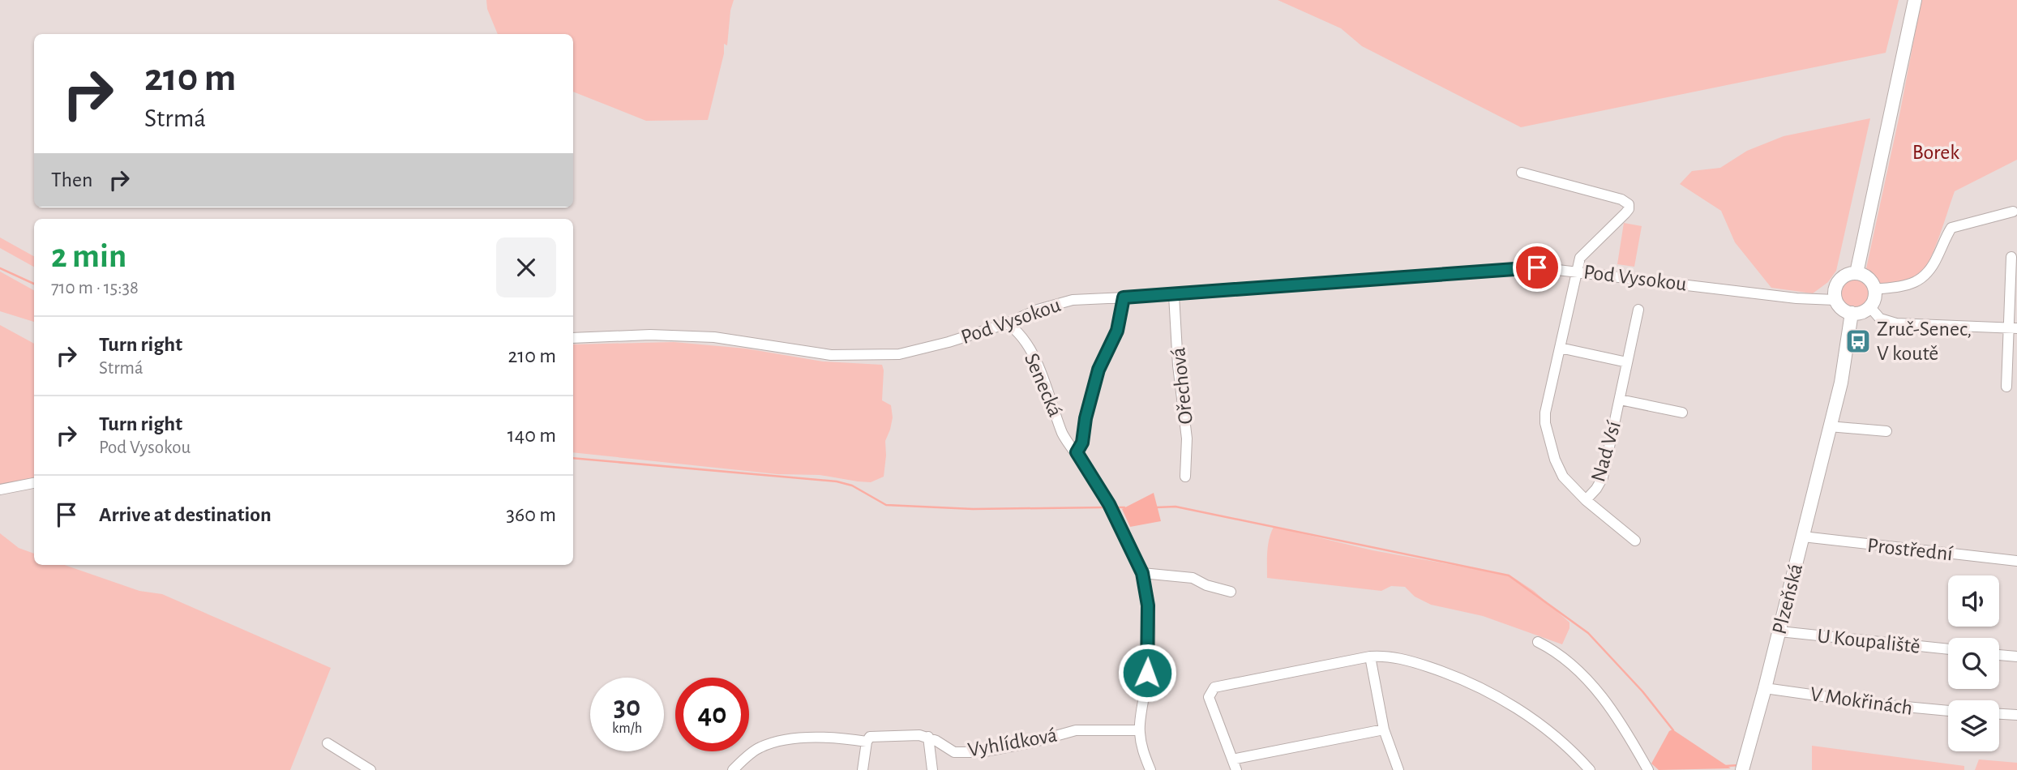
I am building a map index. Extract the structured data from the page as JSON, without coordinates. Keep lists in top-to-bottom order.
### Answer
{
  "streets": {
    "main road": ["Plzeňská"],
    "street": [
      "Pod Vysokou",
      "Senecká",
      "Ořechová",
      "Nad Vsí",
      "Prostřední",
      "U Koupaliště",
      "V Mokřinách",
      "Vyhlídková"
    ]
  },
  "crossings": [
    ["Pod Vysokou", "Senecká"],
    ["Pod Vysokou", "Ořechová"],
    ["Pod Vysokou", "Nad Vsí"],
    ["Pod Vysokou", "Plzeňská"],
    ["Senecká", "Vyhlídková"],
    ["Prostřední", "Plzeňská"],
    ["Plzeňská", "U Koupaliště"],
    ["Plzeňská", "V Mokřinách"]
  ],
  "parks": ["Borek"],
  "places": {
    "bus stop": ["Zruč-Senec, V koutě"]
  },
  "page": {
    "turn": ["210 m", "Strmá"],
    "then": "Then",
    "heading": ["2 min", "710 m · 15:38"],
    "list": [
      {
        "name": "Turn right",
        "note": "Strmá",
        "value": "210 m"
      },
      {
        "name": "Turn right",
        "note": "Pod Vysokou",
        "value": "140 m"
      },
      {
        "name": "Arrive at destination",
        "value": "360 m"
      }
    ],
    "speed": "30 km/h",
    "limit": "40"
  }
}
